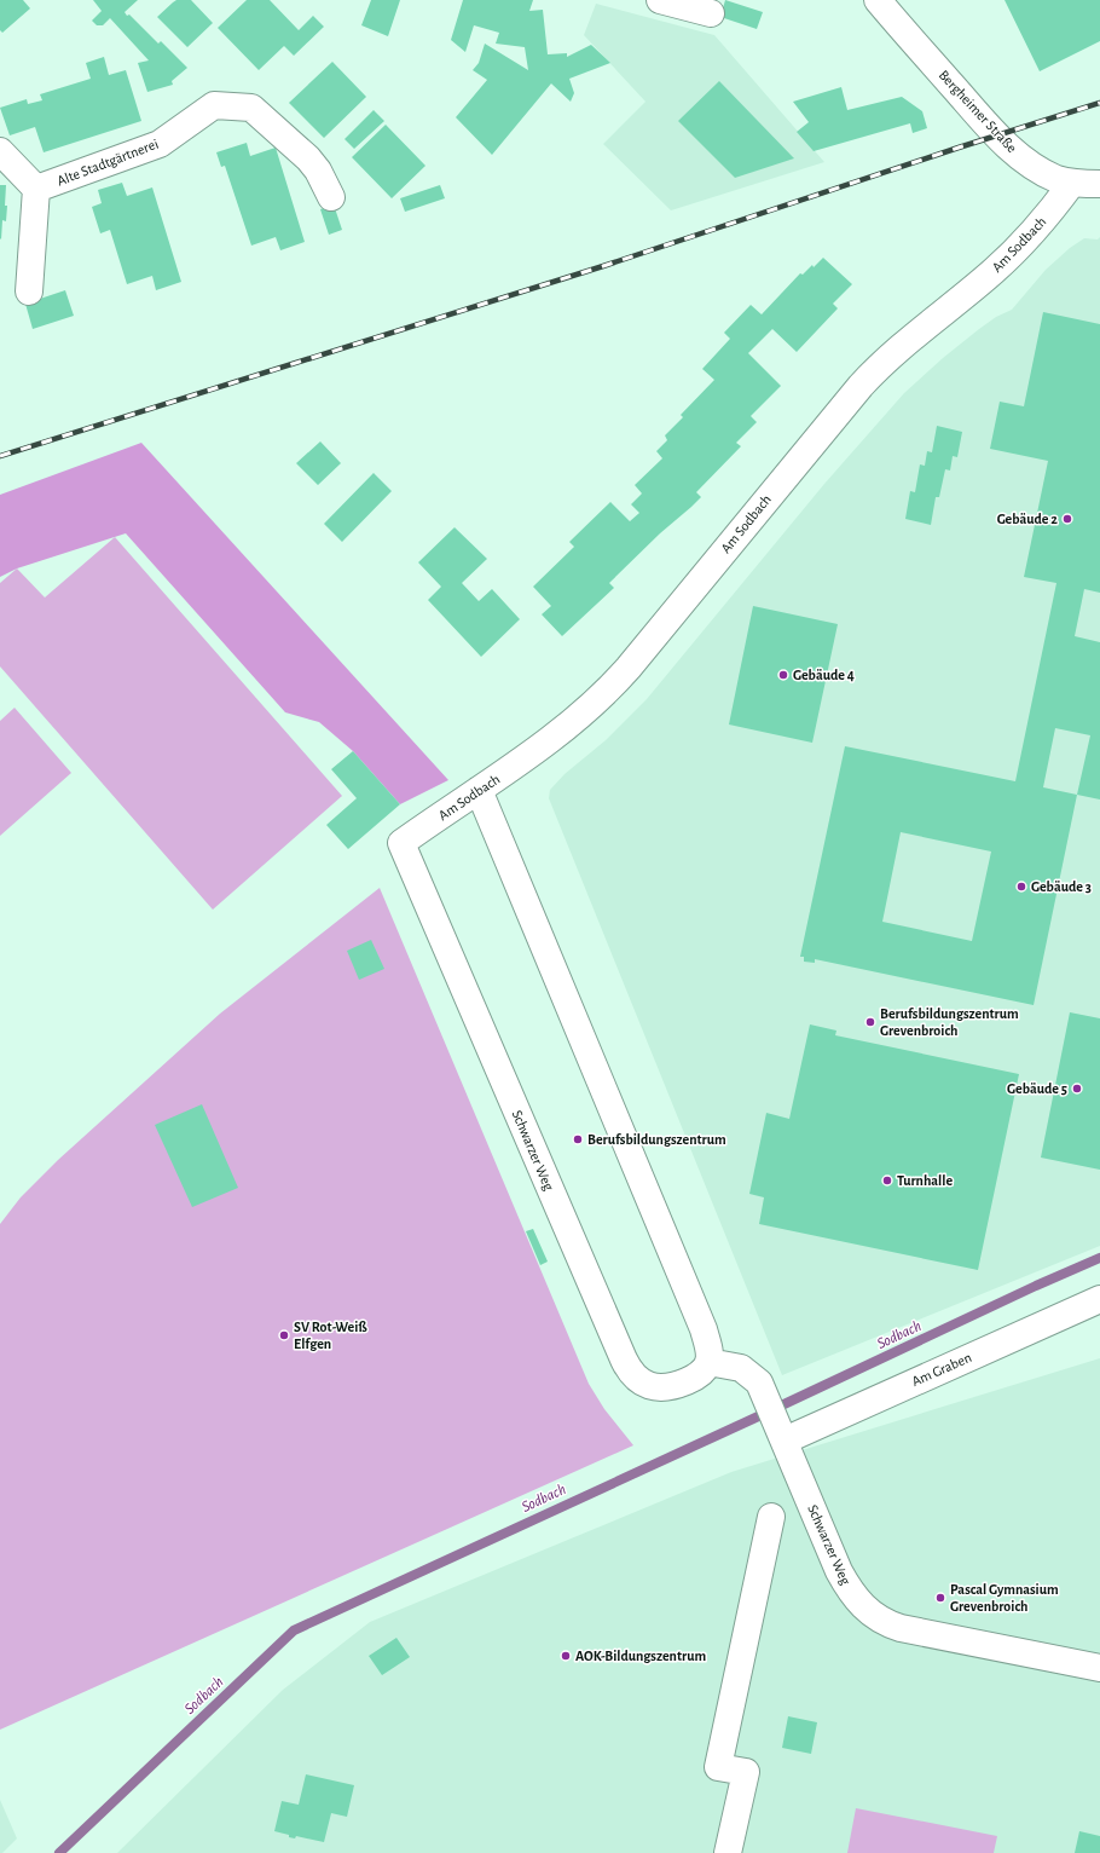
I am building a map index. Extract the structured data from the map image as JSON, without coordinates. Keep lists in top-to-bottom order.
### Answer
{
  "streets": {
    "street": [
      "Bergheimer Straße",
      "Alte Stadtgärtnerei",
      "Am Sodbach",
      "Schwarzer Weg",
      "Am Graben"
    ]
  },
  "crossings": [
    ["Bergheimer Straße", "Am Sodbach"],
    ["Am Sodbach", "Schwarzer Weg"],
    ["Schwarzer Weg", "Am Graben"]
  ],
  "water": ["Sodbach"],
  "places": [
    "Gebäude 2",
    "Gebäude 4",
    "Gebäude 3",
    "Berufsbildungszentrum Grevenbroich",
    "Gebäude 5",
    "Berufsbildungszentrum",
    "Turnhalle",
    "SV Rot-Weiß Elfgen",
    "Pascal Gymnasium Grevenbroich",
    "AOK-Bildungszentrum"
  ]
}
